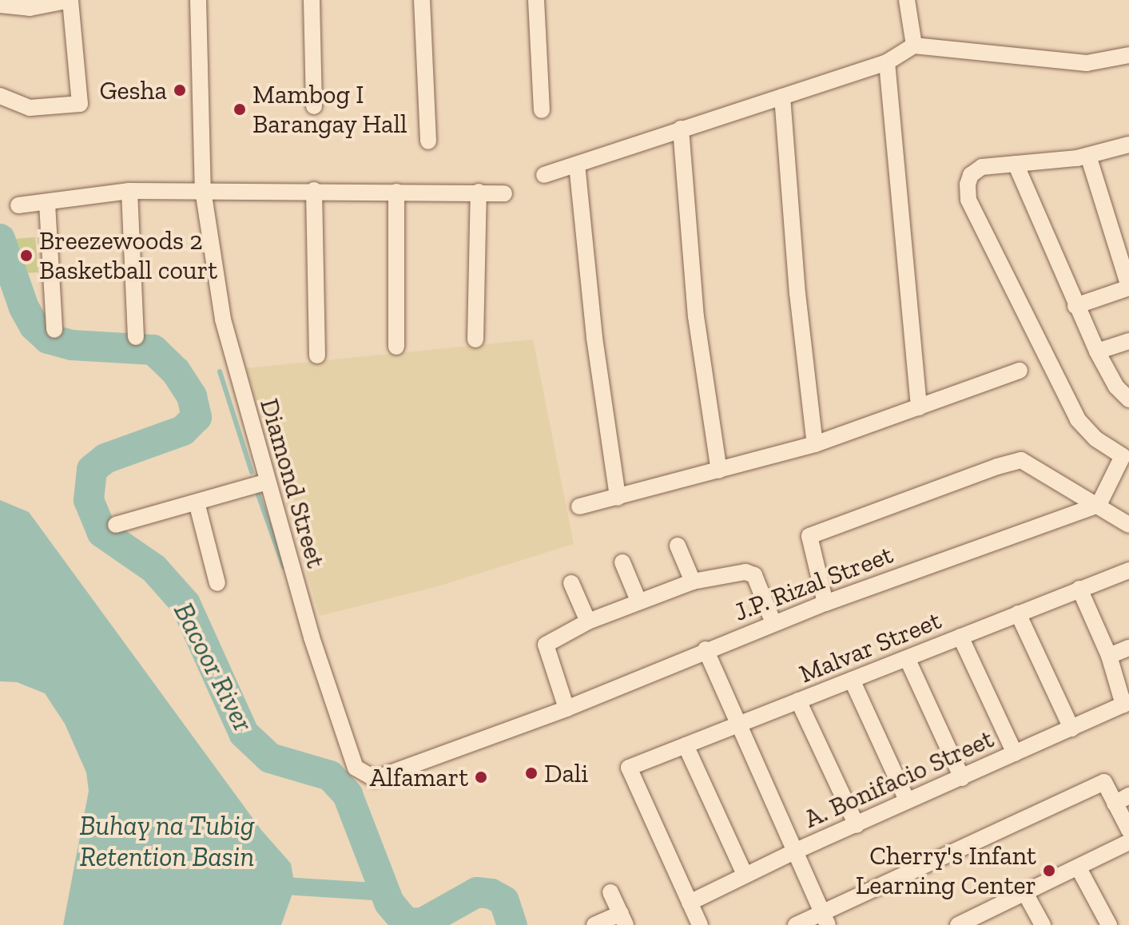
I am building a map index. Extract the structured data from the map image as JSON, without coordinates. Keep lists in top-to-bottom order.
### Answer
{
  "streets": {
    "street": [
      "Diamond Street",
      "J.P. Rizal Street",
      "Malvar Street",
      "A. Bonifacio Street"
    ]
  },
  "crossings": [
    ["Diamond Street", "J.P. Rizal Street"],
    ["Malvar Street", "A. Bonifacio Street"]
  ],
  "water": ["Bacoor River", "Buhay na Tubig Retention Basin"],
  "places": [
    "Gesha",
    "Mambog I Barangay Hall",
    "Breezewoods 2 Basketball court",
    "Dali",
    "Alfamart",
    "Cherry's Infant Learning Center"
  ]
}
